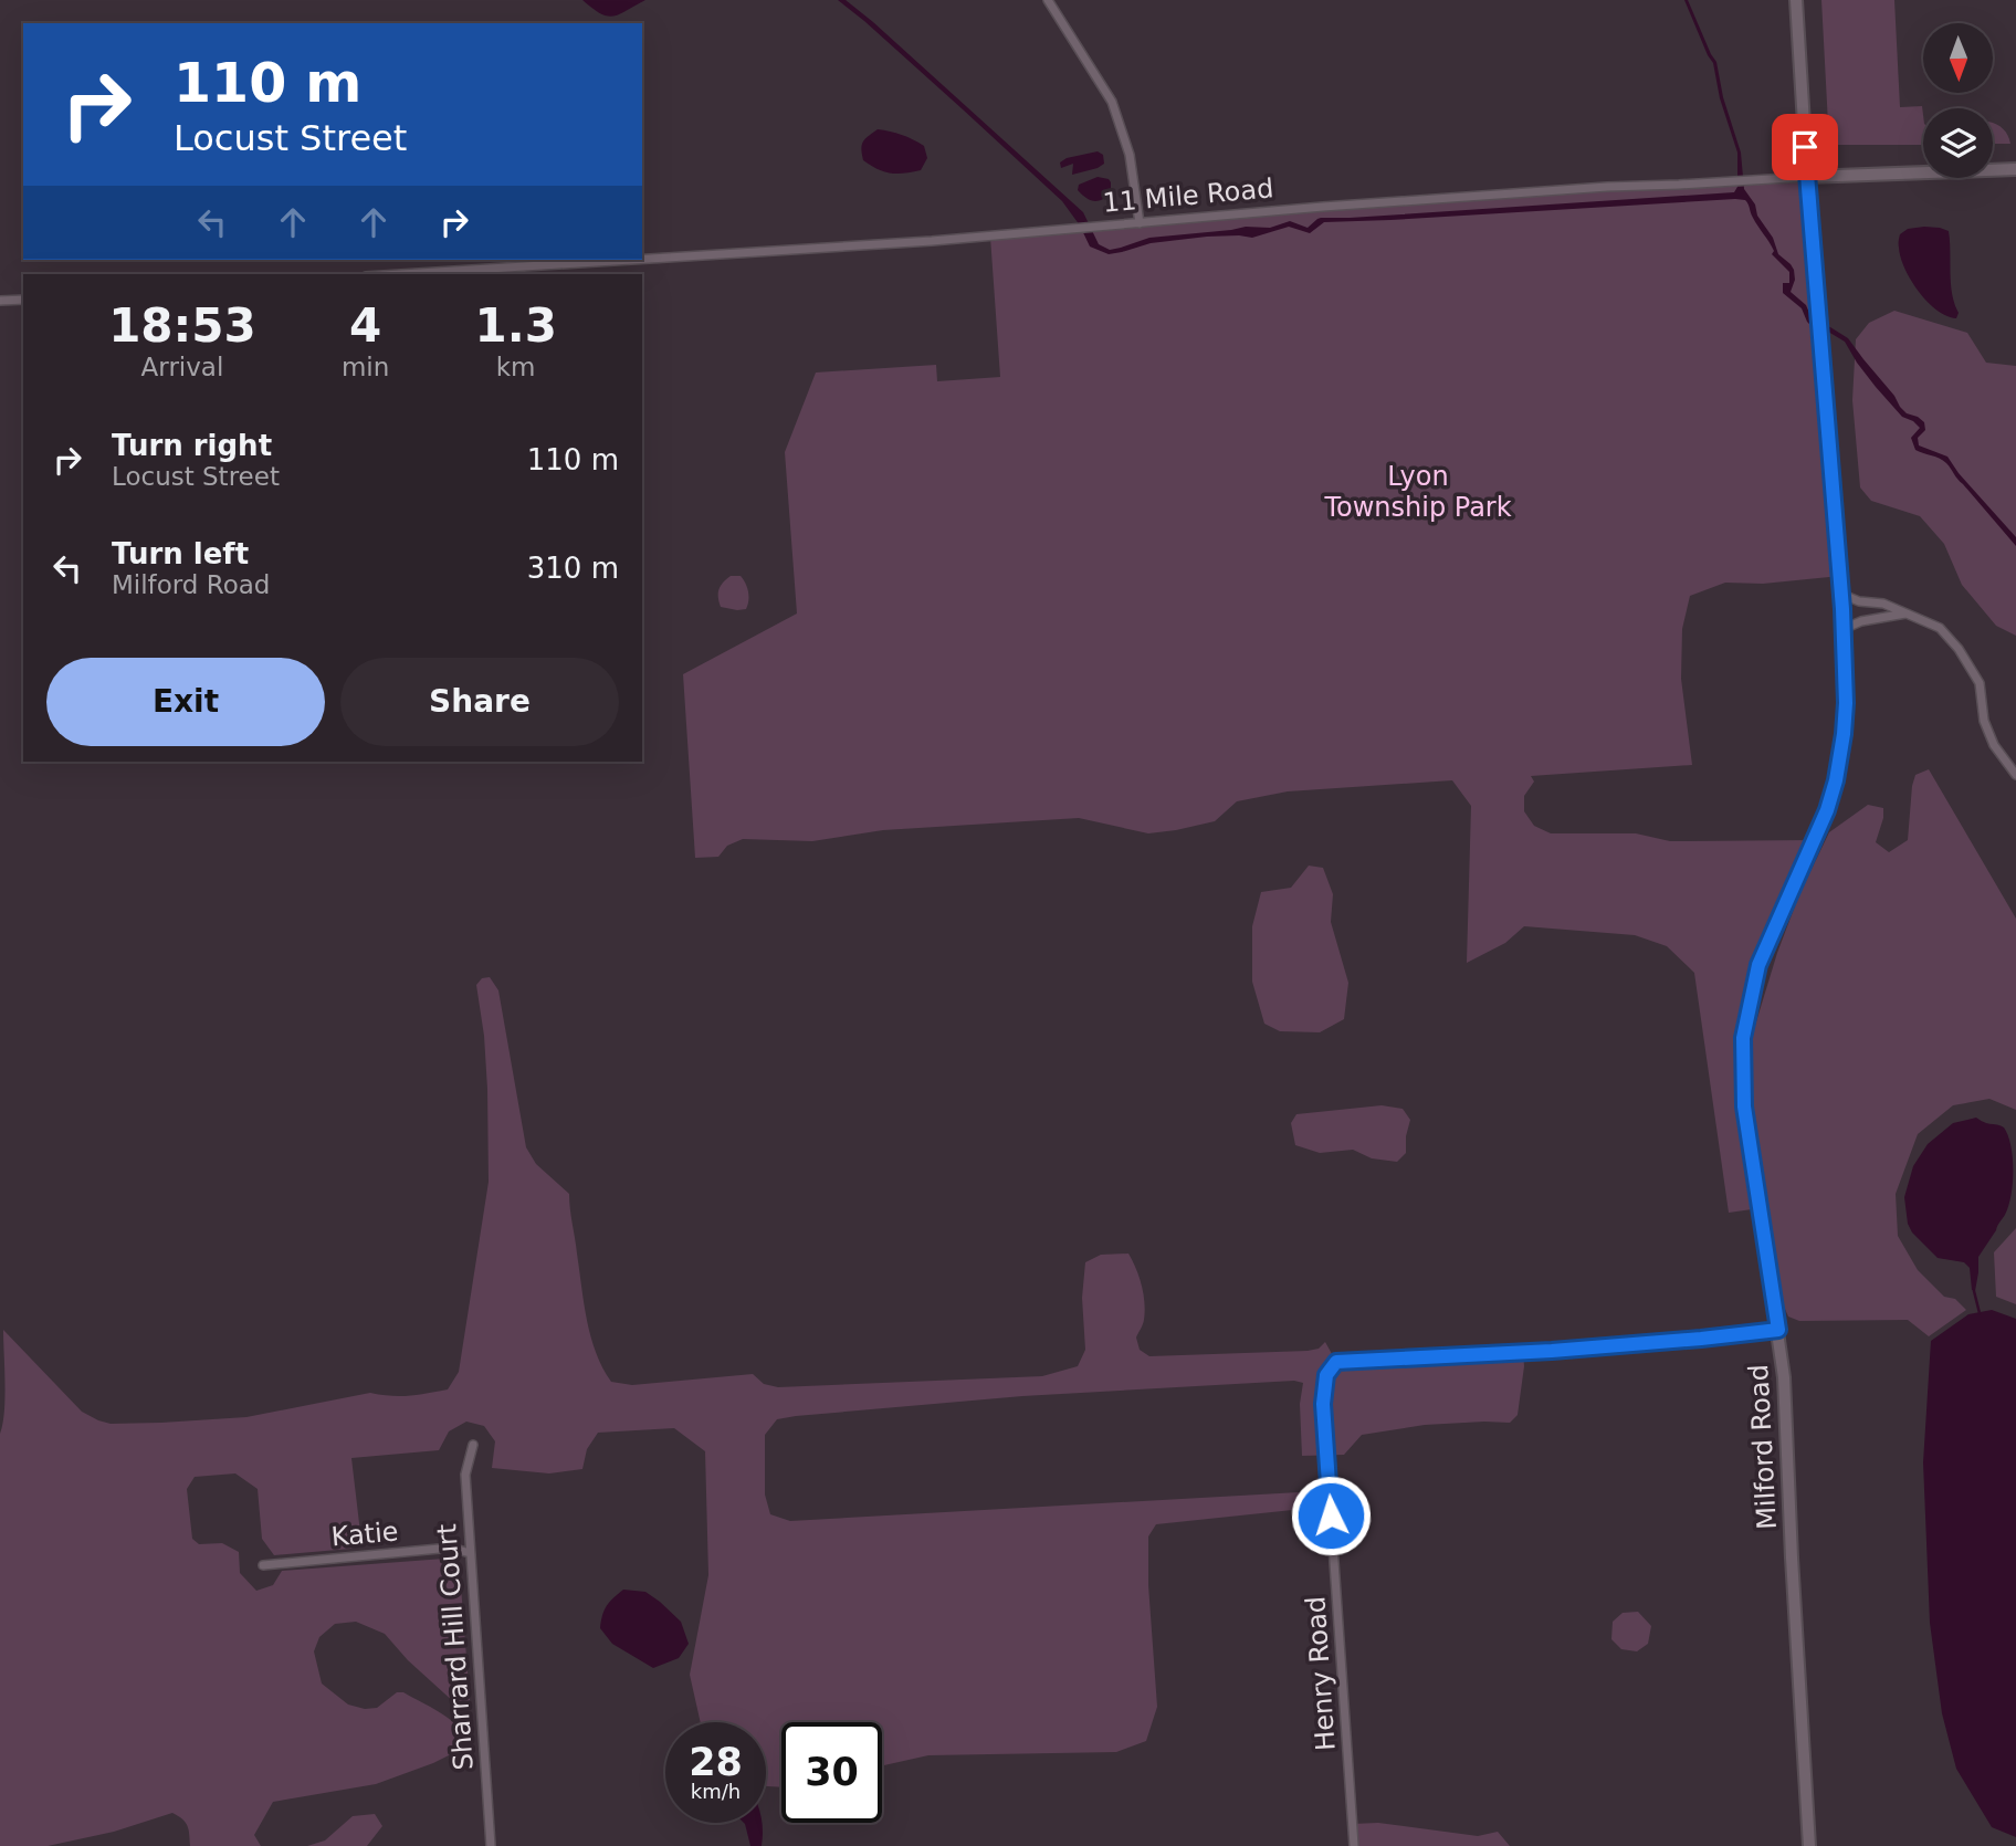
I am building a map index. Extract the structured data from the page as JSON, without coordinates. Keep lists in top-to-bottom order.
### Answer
{
  "streets": {
    "street": [
      "11 Mile Road",
      "Milford Road",
      "Katie",
      "Sharrard Hill Court",
      "Henry Road"
    ]
  },
  "crossings": [
    ["11 Mile Road", "Milford Road"],
    ["Milford Road", "Henry Road"],
    ["Katie", "Sharrard Hill Court"]
  ],
  "parks": ["Lyon Township Park"],
  "north": "bottom",
  "page": {
    "turn": ["110 m", "Locust Street"],
    "eta": [
      "18:53",
      "Arrival",
      "4",
      "min",
      "1.3",
      "km"
    ],
    "list": [
      {
        "name": "Turn right",
        "note": "Locust Street",
        "value": "110 m"
      },
      {
        "name": "Turn left",
        "note": "Milford Road",
        "value": "310 m"
      }
    ],
    "buttons": ["Exit", "Share"],
    "speed": "28 km/h",
    "limit": "30"
  }
}
